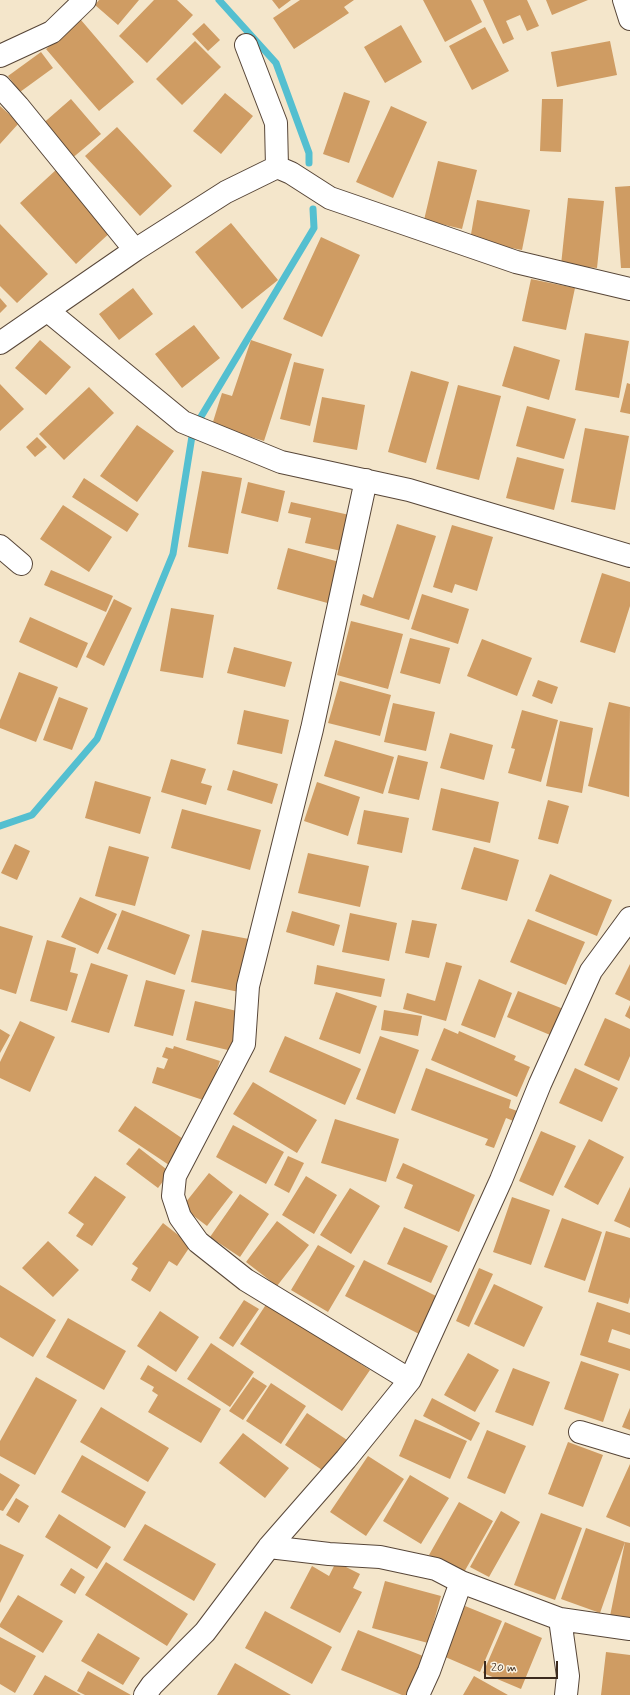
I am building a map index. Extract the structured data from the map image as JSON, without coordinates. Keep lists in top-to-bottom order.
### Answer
{
  "scale_bar": "20 m"
}
